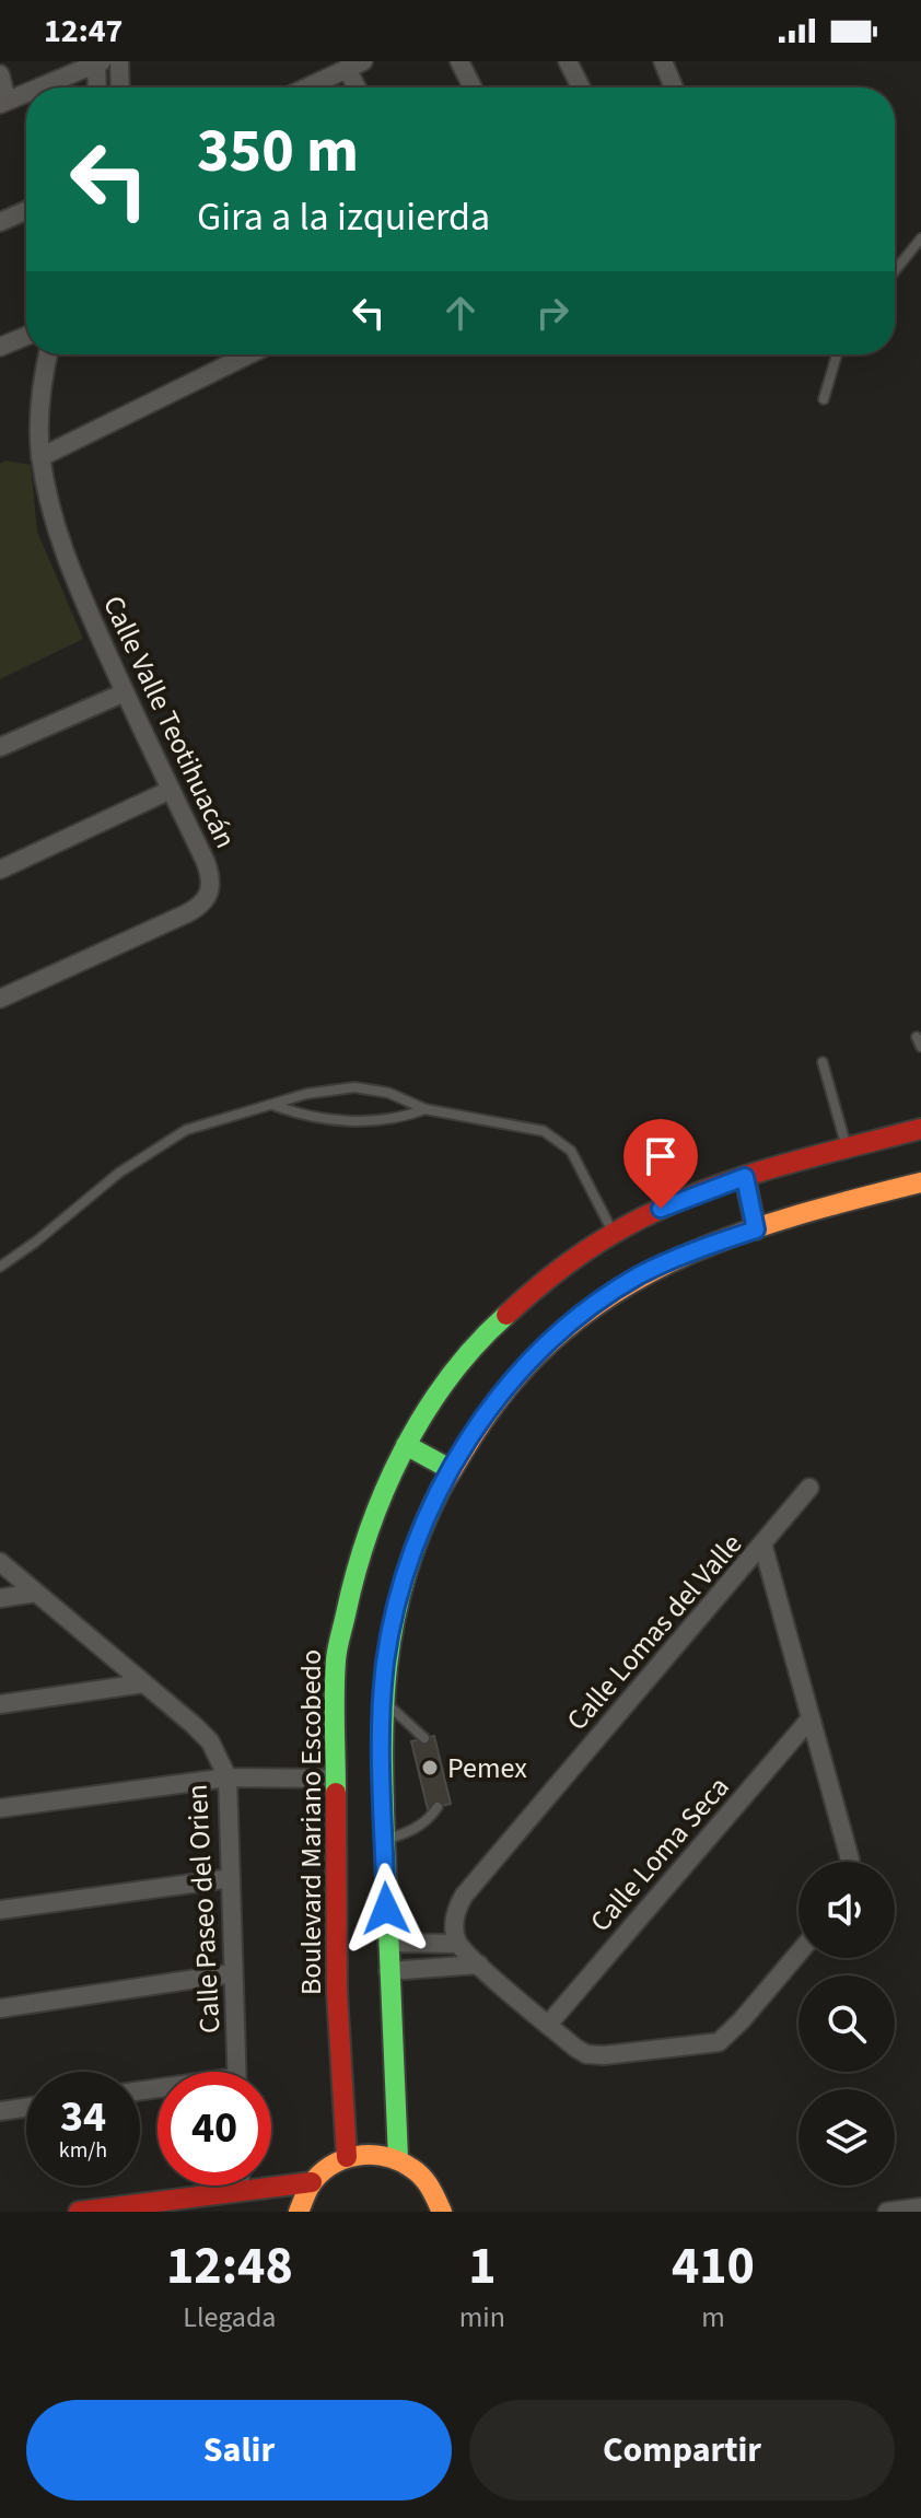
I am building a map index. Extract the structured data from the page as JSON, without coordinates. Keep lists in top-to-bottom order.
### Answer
{
  "streets": {
    "street": [
      "Calle Valle Teotihuacán",
      "Calle Lomas del Valle",
      "Boulevard Mariano Escobedo",
      "Calle Loma Seca",
      "Calle Paseo del Orien"
    ]
  },
  "crossings": [
    ["Calle Lomas del Valle", "Calle Loma Seca"]
  ],
  "places": ["Pemex"],
  "page": {
    "status": "12:47",
    "turn": ["350 m", "Gira a la izquierda"],
    "speed": "34 km/h",
    "limit": "40",
    "eta": [
      "12:48",
      "Llegada",
      "1",
      "min",
      "410",
      "m"
    ],
    "buttons": ["Salir", "Compartir"]
  }
}
